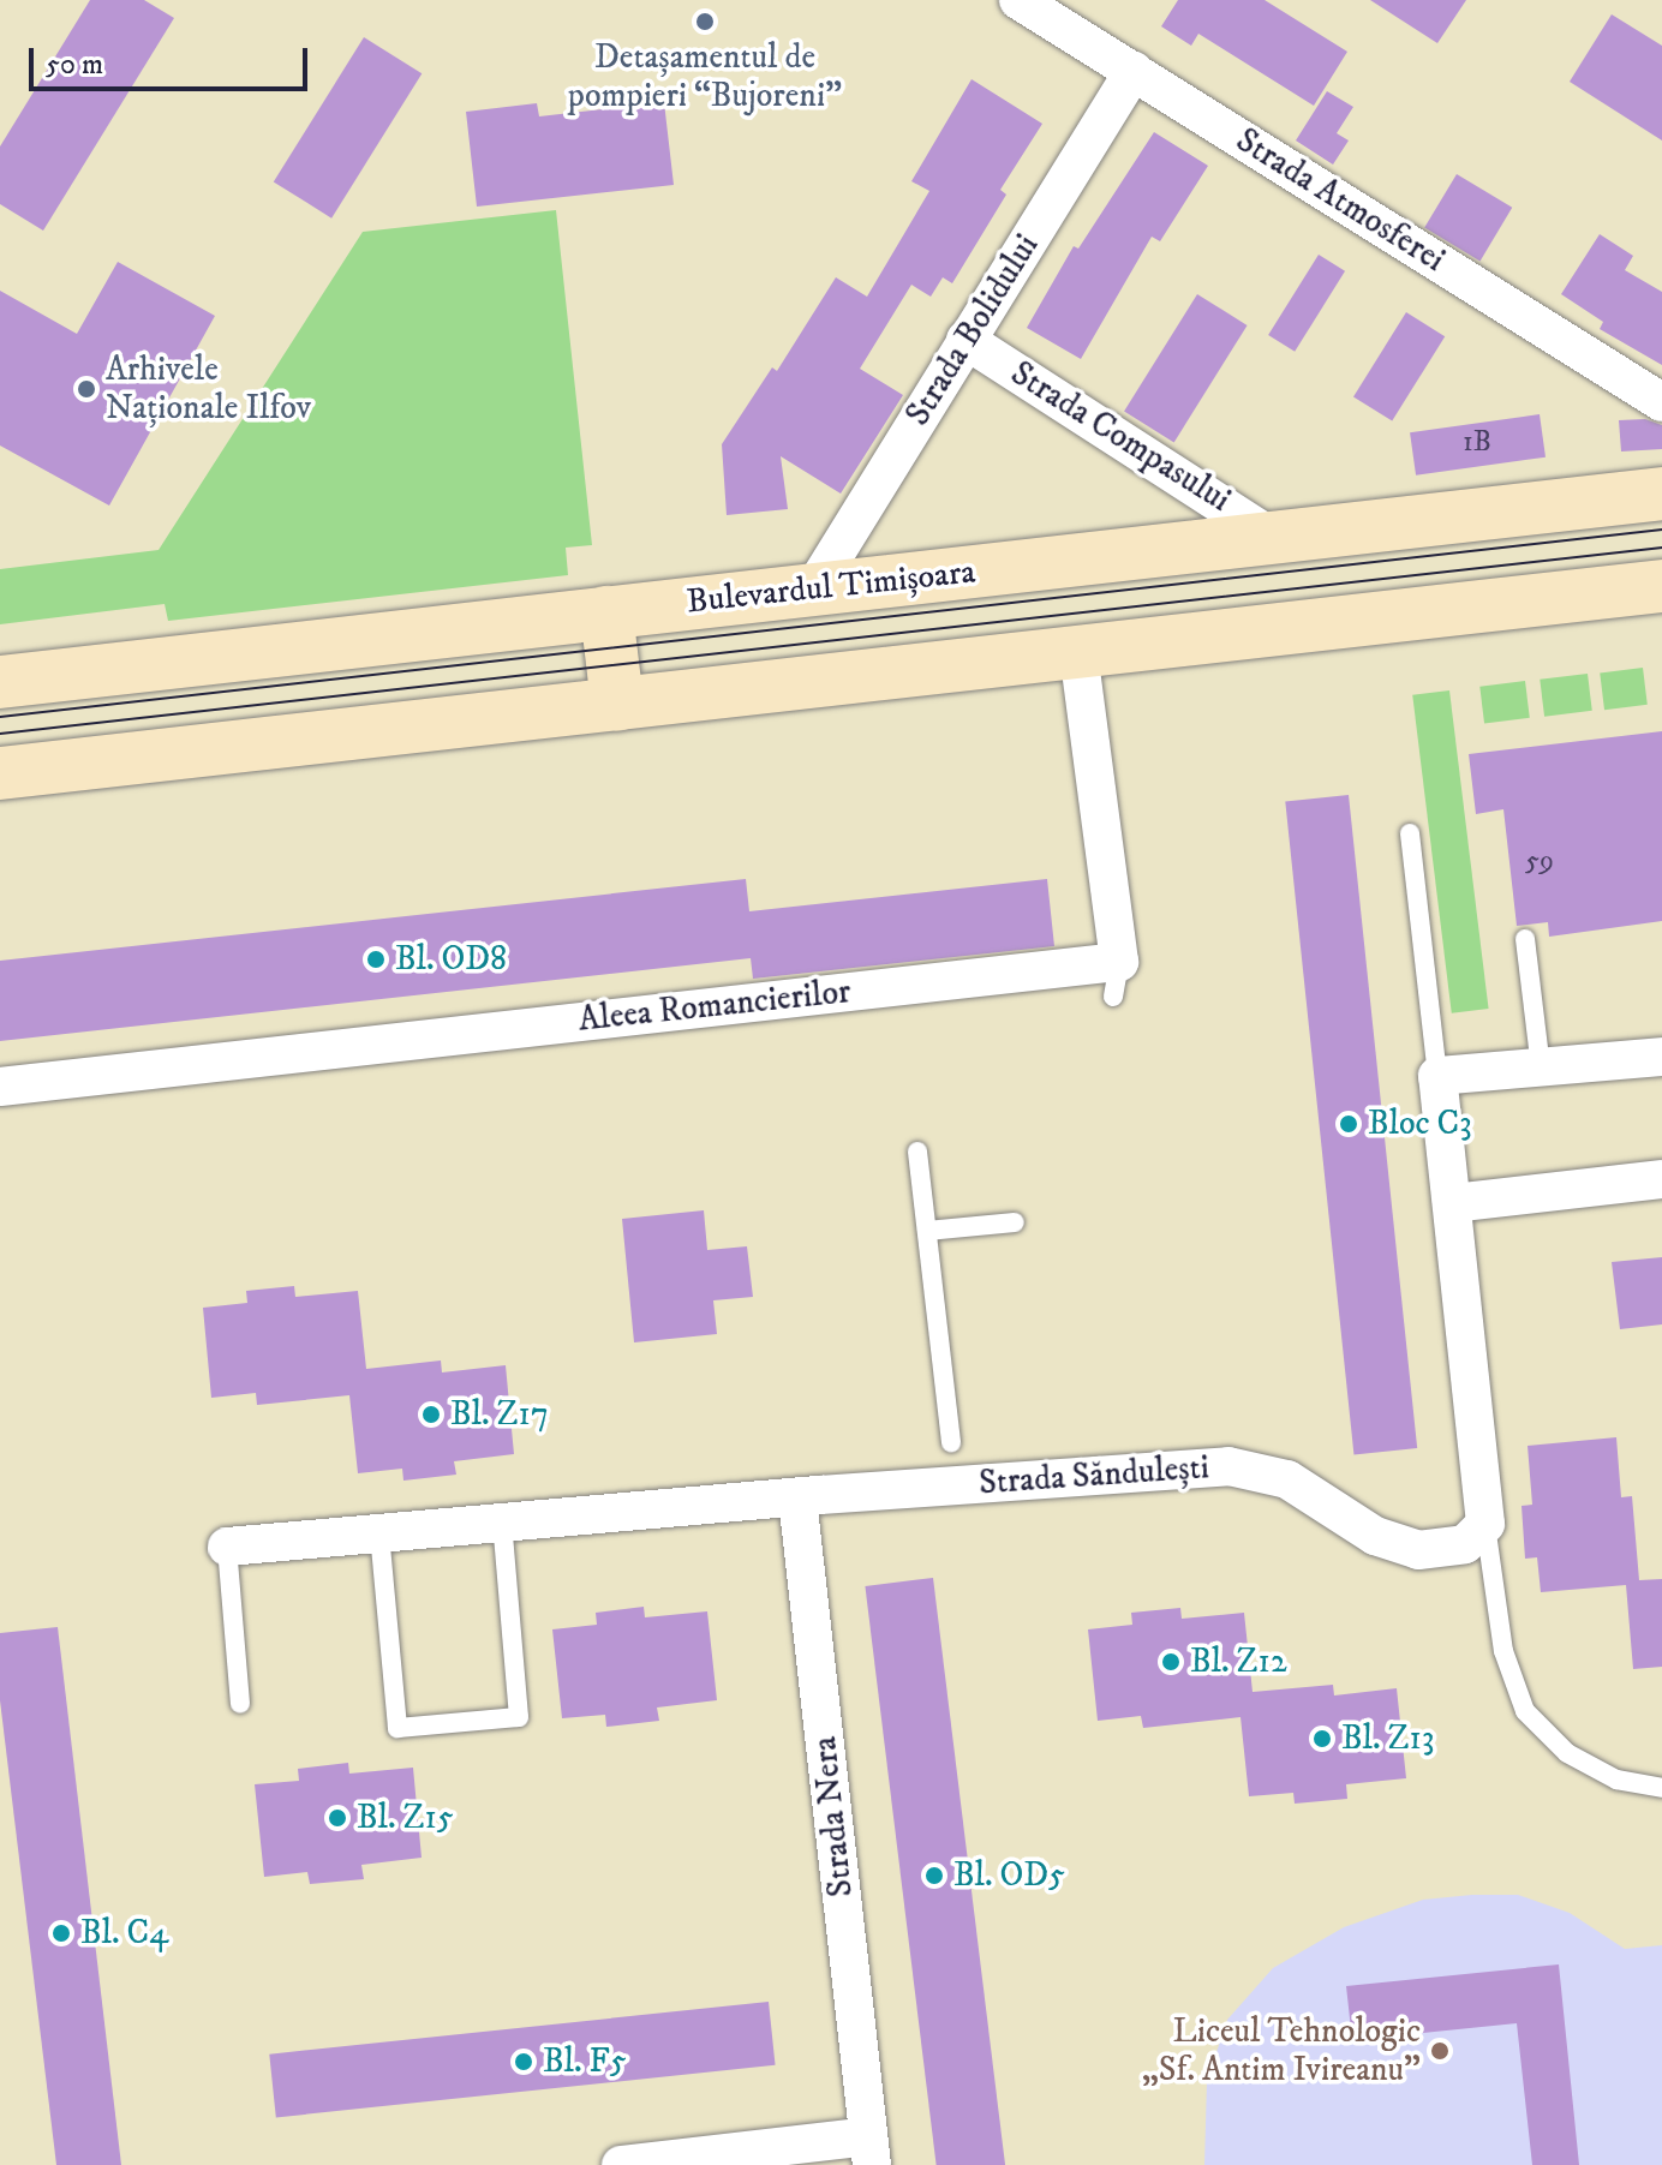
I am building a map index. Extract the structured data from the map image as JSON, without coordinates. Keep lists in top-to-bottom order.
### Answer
{
  "streets": {
    "main road": ["Bulevardul Timișoara"],
    "street": [
      "Strada Atmosferei",
      "Strada Bolidului",
      "Strada Compasului",
      "Aleea Romancierilor",
      "Strada Săndulești",
      "Strada Nera"
    ]
  },
  "crossings": [
    ["Strada Atmosferei", "Strada Bolidului"],
    ["Strada Bolidului", "Strada Compasului"],
    ["Strada Bolidului", "Bulevardul Timișoara"],
    ["Strada Compasului", "Bulevardul Timișoara"],
    ["Strada Săndulești", "Strada Nera"]
  ],
  "places": [
    "Detașamentul de pompieri “Bujoreni”",
    "Arhivele Naționale Ilfov",
    "Bl. OD8",
    "Bloc C3",
    "Bl. Z17",
    "Bl. Z12",
    "Bl. Z13",
    "Bl. Z15",
    "Bl. OD5",
    "Bl. C4",
    "Liceul Tehnologic „Sf. Antim Ivireanu”",
    "Bl. F5"
  ],
  "house_numbers": ["1B", "59"],
  "scale_bar": "50 m"
}
